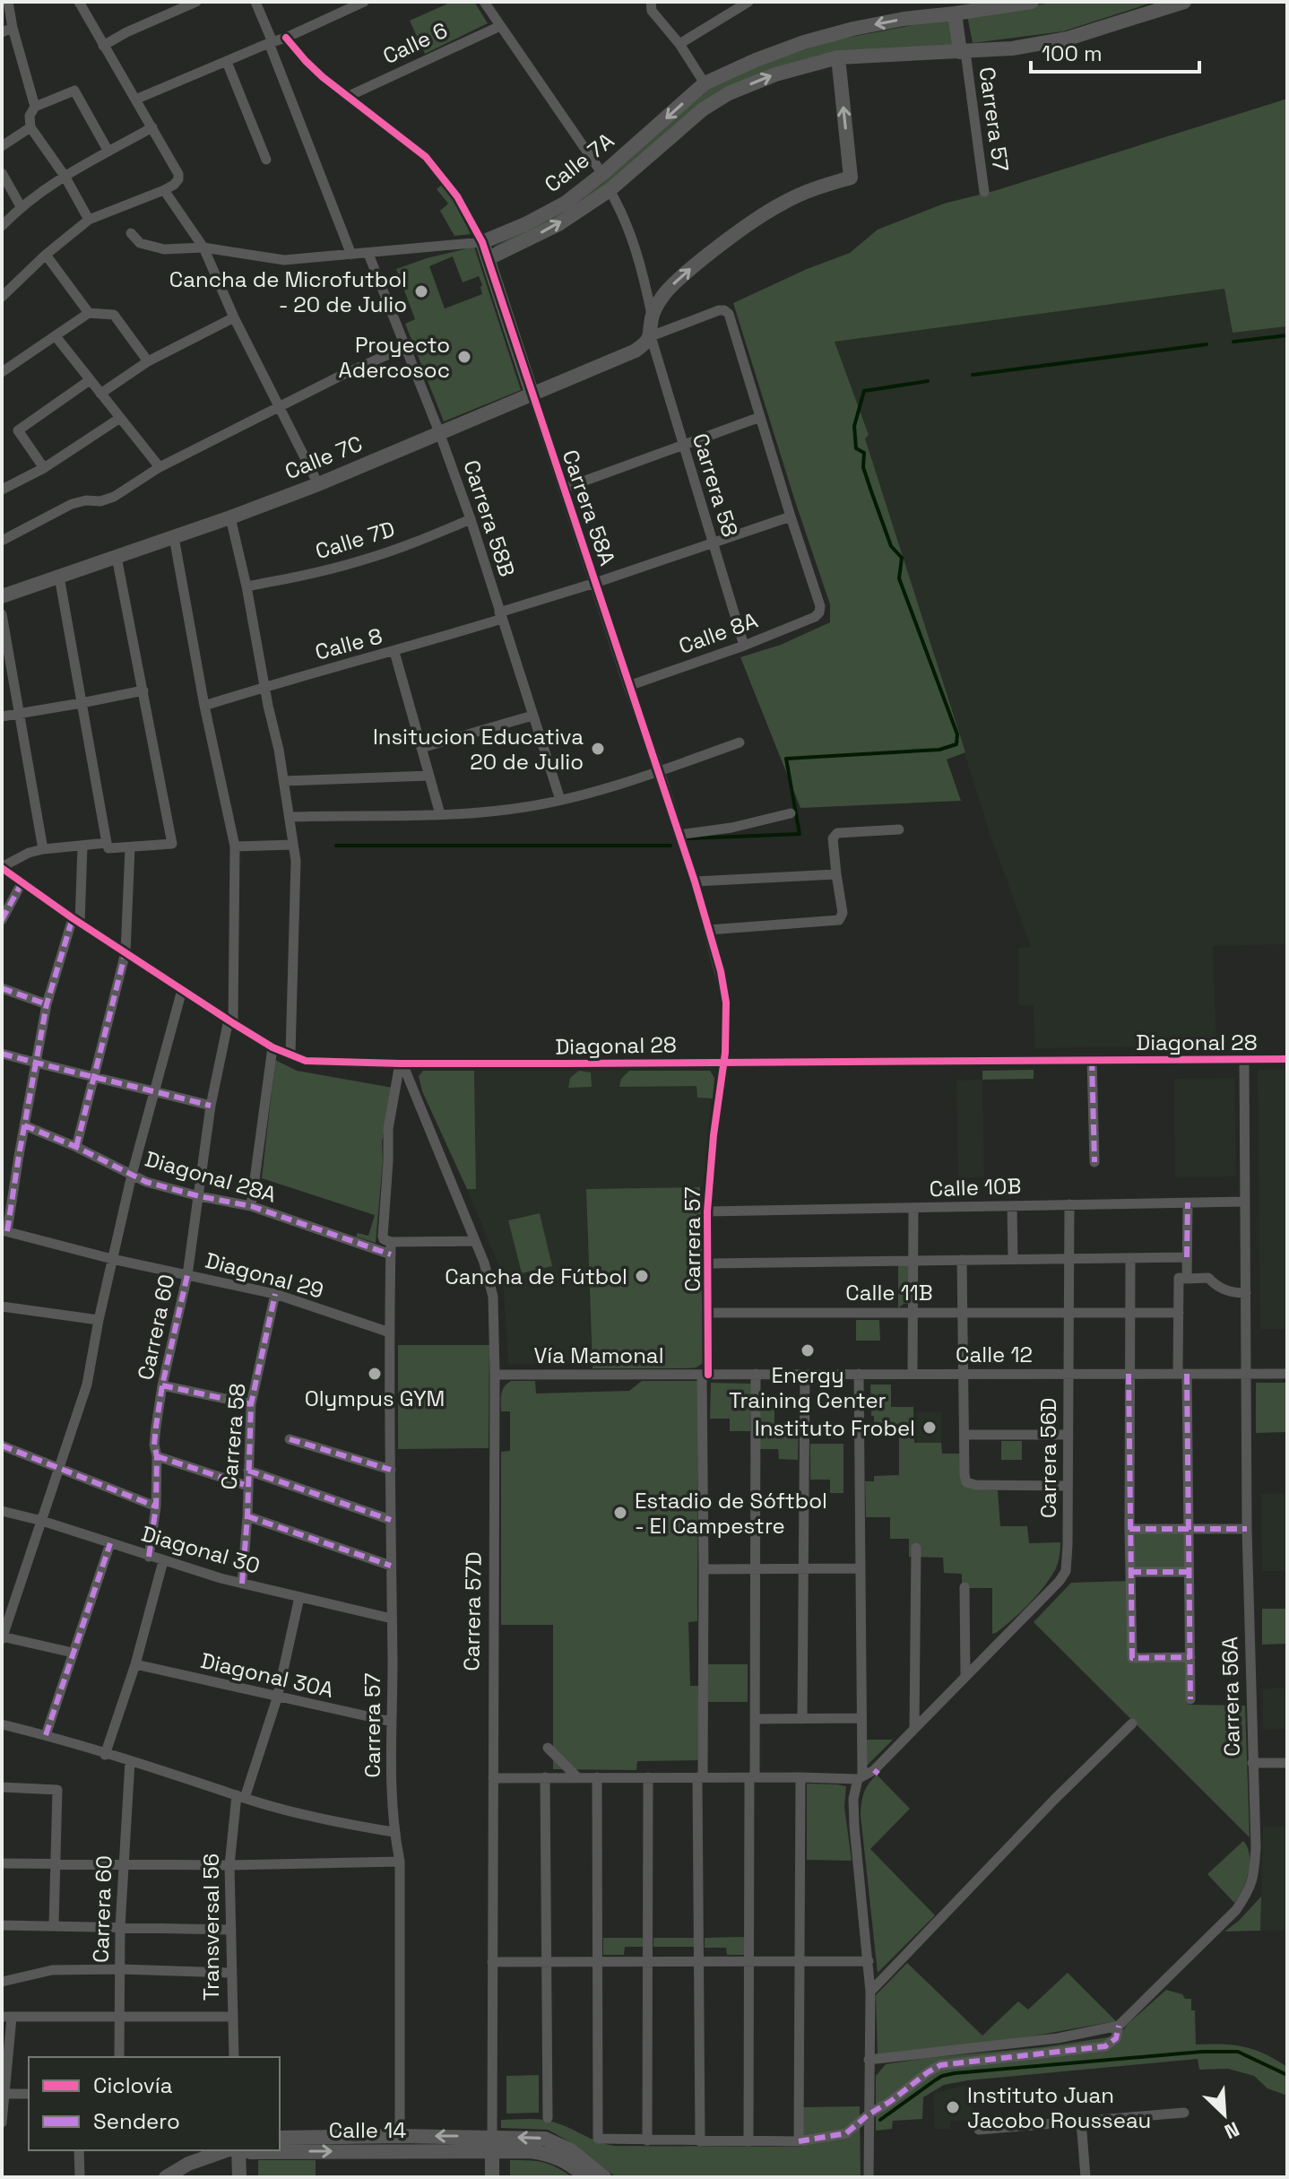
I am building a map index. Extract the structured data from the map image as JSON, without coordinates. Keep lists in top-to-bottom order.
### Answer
{
  "streets": {
    "street": [
      "Calle 6",
      "Carrera 57",
      "Calle 7A",
      "Calle 7C",
      "Carrera 58",
      "Carrera 58A",
      "Carrera 58B",
      "Calle 7D",
      "Calle 8A",
      "Calle 8",
      "Diagonal 28",
      "Diagonal 28A",
      "Calle 10B",
      "Diagonal 29",
      "Calle 11B",
      "Carrera 60",
      "Calle 12",
      "Vía Mamonal",
      "Carrera 56D",
      "Diagonal 30",
      "Carrera 57D",
      "Diagonal 30A",
      "Carrera 56A",
      "Transversal 56",
      "Calle 14"
    ]
  },
  "crossings": [
    ["Calle 6", "Carrera 58A"],
    ["Carrera 57", "Calle 7A"],
    ["Carrera 57", "Carrera 58A"],
    ["Carrera 57", "Diagonal 28"],
    ["Carrera 57", "Diagonal 28A"],
    ["Carrera 57", "Calle 10B"],
    ["Carrera 57", "Diagonal 29"],
    ["Carrera 57", "Calle 11B"],
    ["Carrera 57", "Calle 12"],
    ["Carrera 57", "Vía Mamonal"],
    ["Carrera 57", "Diagonal 30"],
    ["Carrera 57", "Carrera 57D"],
    ["Carrera 57", "Diagonal 30A"],
    ["Carrera 57", "Calle 14"],
    ["Calle 7A", "Carrera 58A"],
    ["Calle 7A", "Carrera 58B"],
    ["Calle 7C", "Carrera 58"],
    ["Calle 7C", "Carrera 58A"],
    ["Calle 7C", "Carrera 58B"],
    ["Calle 7C", "Carrera 60"],
    ["Carrera 58", "Calle 8A"],
    ["Carrera 58", "Calle 8"],
    ["Carrera 58", "Diagonal 29"],
    ["Carrera 58", "Diagonal 30"],
    ["Carrera 58A", "Calle 8A"],
    ["Carrera 58A", "Calle 8"],
    ["Carrera 58A", "Diagonal 28"],
    ["Carrera 58B", "Calle 7D"],
    ["Carrera 58B", "Calle 8"],
    ["Calle 8A", "Calle 8"],
    ["Calle 8", "Carrera 60"],
    ["Diagonal 28", "Carrera 60"],
    ["Diagonal 28", "Carrera 57D"],
    ["Diagonal 28", "Carrera 56A"],
    ["Diagonal 28A", "Carrera 60"],
    ["Calle 10B", "Carrera 56D"],
    ["Calle 10B", "Carrera 56A"],
    ["Diagonal 29", "Carrera 60"],
    ["Calle 11B", "Carrera 56D"],
    ["Carrera 60", "Diagonal 30"],
    ["Calle 12", "Vía Mamonal"],
    ["Calle 12", "Carrera 56D"],
    ["Calle 12", "Carrera 56A"],
    ["Vía Mamonal", "Carrera 57D"],
    ["Carrera 57D", "Calle 14"]
  ],
  "places": [
    "Cancha de Microfutbol - 20 de Julio",
    "Proyecto Adercosoc",
    "Insitucion Educativa 20 de Julio",
    "Cancha de Fútbol",
    "Energy Training Center",
    "Olympus GYM",
    "Instituto Frobel",
    "Estadio de Sóftbol - El Campestre",
    "Instituto Juan Jacobo Rousseau"
  ],
  "legend": ["Ciclovía", "Sendero"],
  "scale_bar": "100 m",
  "north": "bottom right"
}
